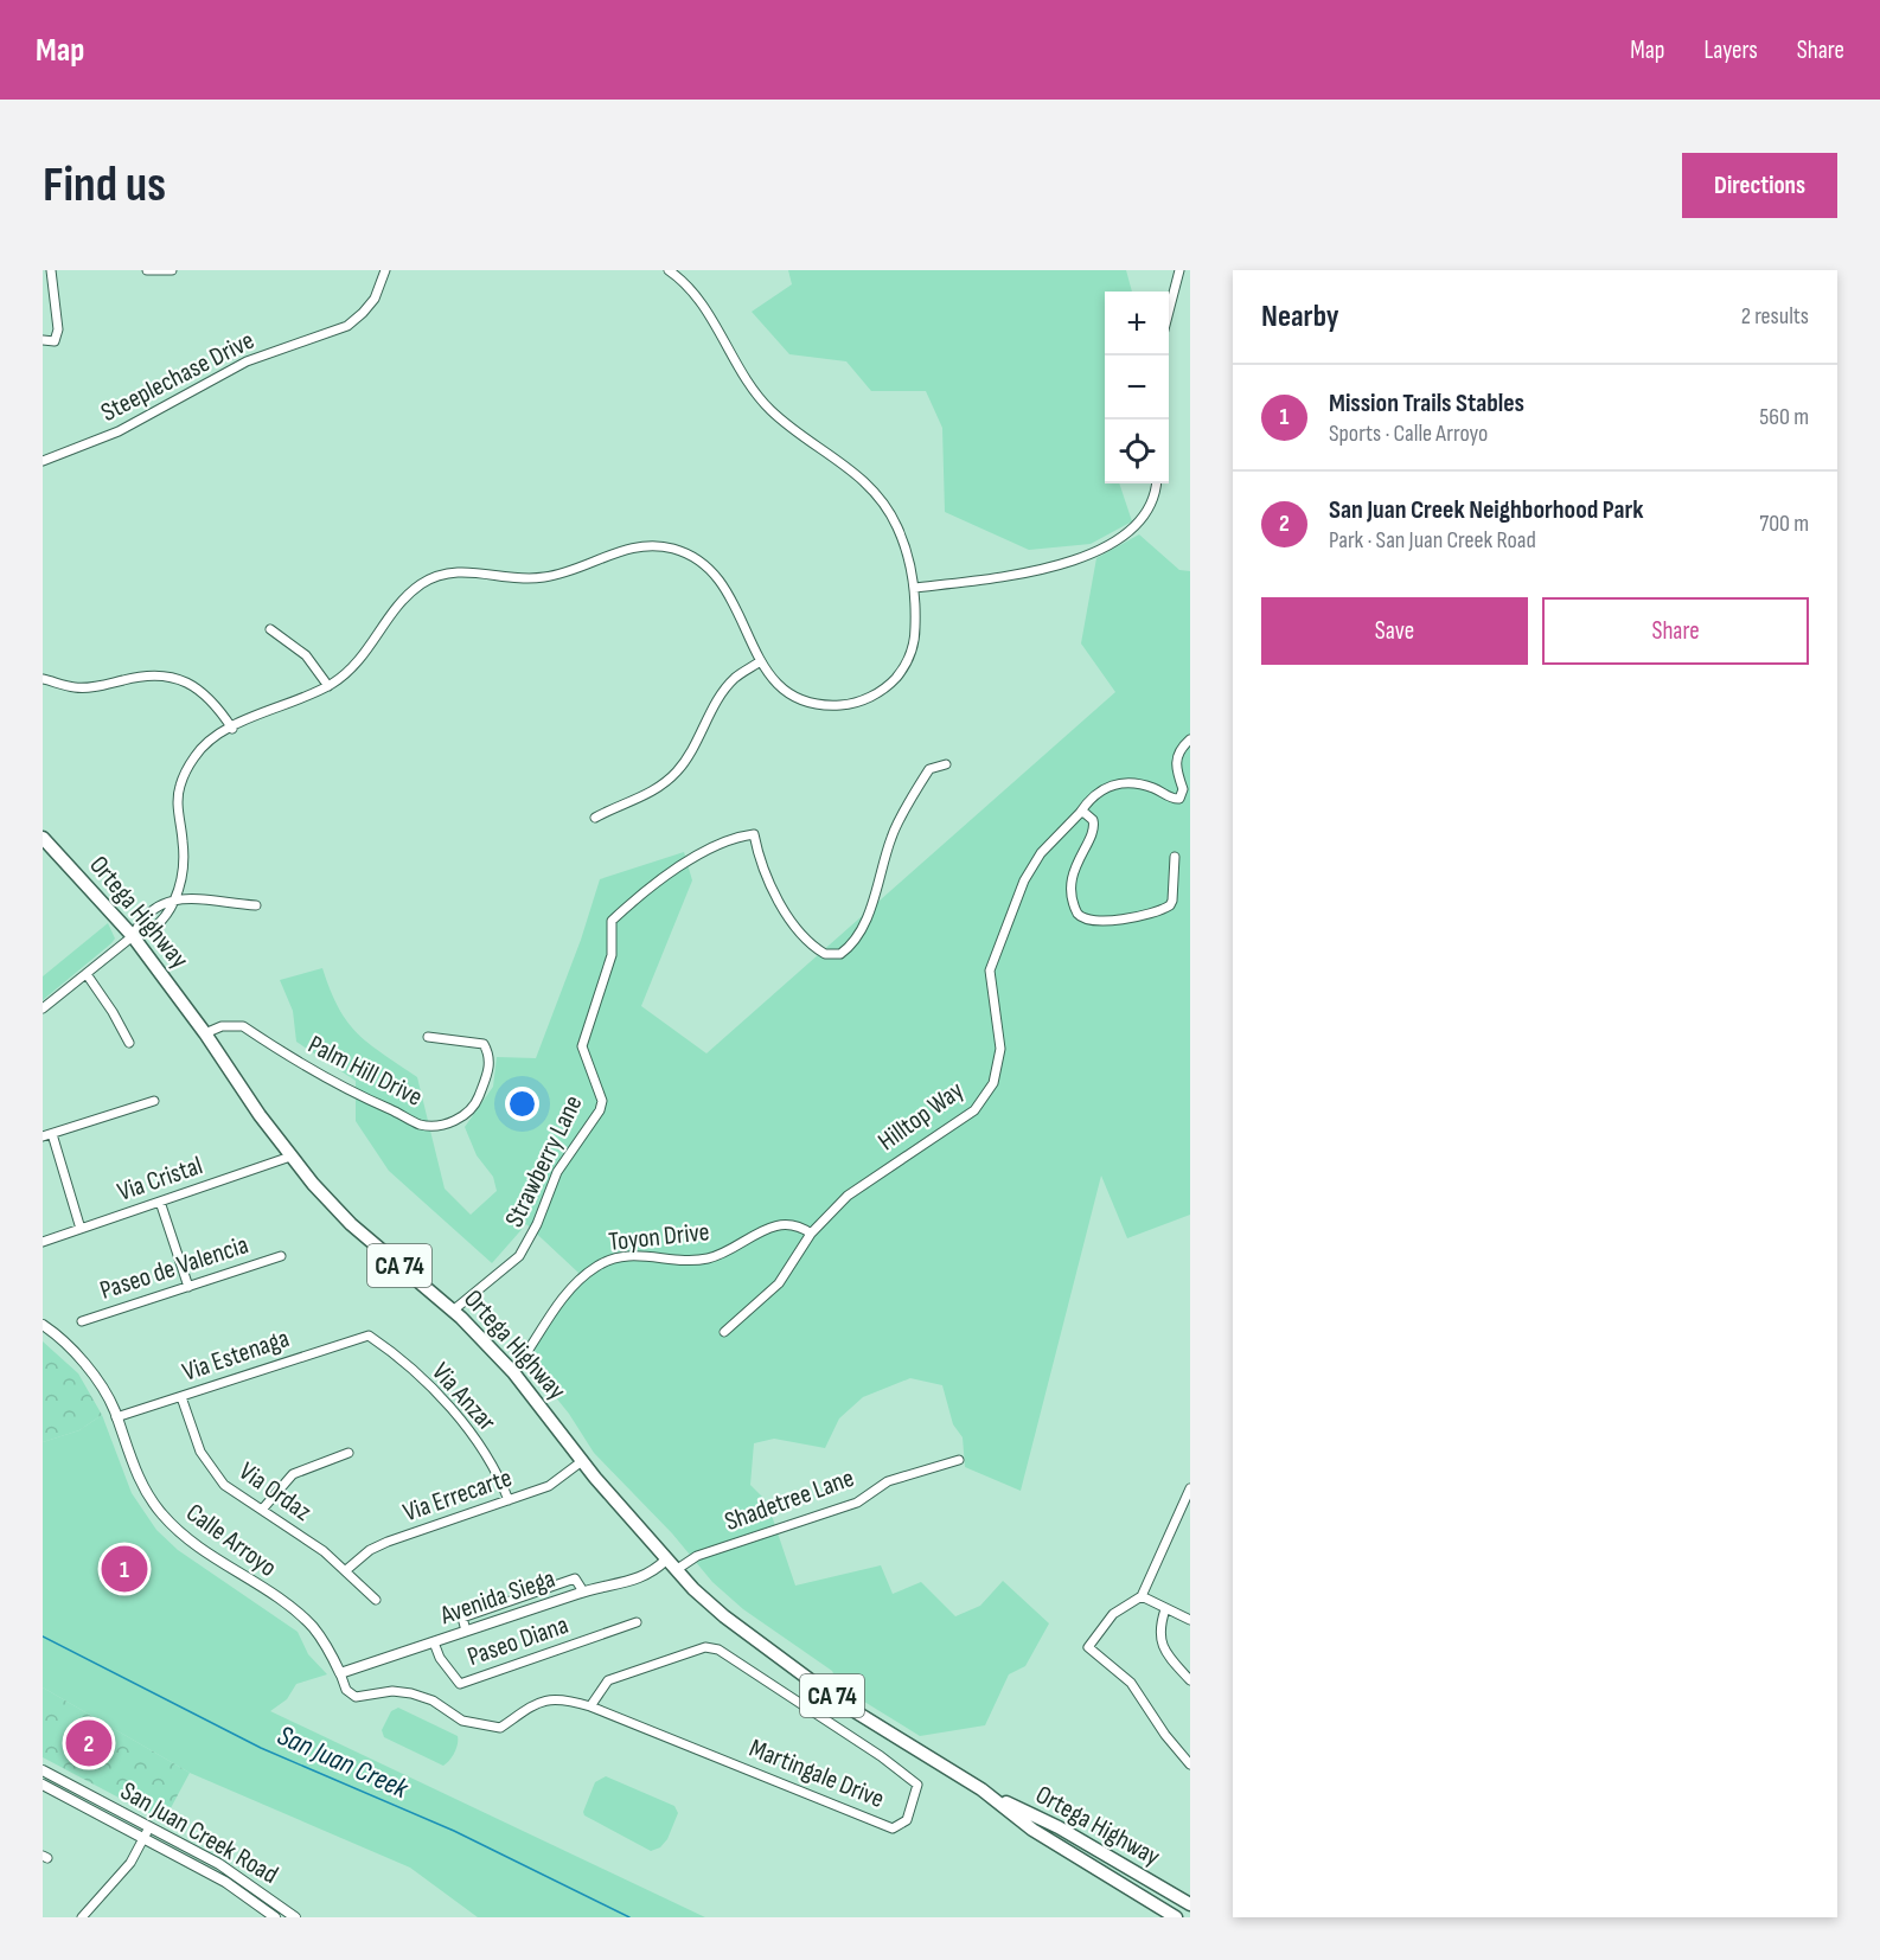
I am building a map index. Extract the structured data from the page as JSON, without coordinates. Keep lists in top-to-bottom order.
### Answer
{
  "streets": {
    "main road": ["Ortega Highway", "CA 74"],
    "street": [
      "Steeplechase Drive",
      "Palm Hill Drive",
      "Hilltop Way",
      "Strawberry Lane",
      "Via Cristal",
      "Toyon Drive",
      "Paseo de Valencia",
      "Via Estenaga",
      "Via Anzar",
      "Via Ordaz",
      "Via Errecarte",
      "Shadetree Lane",
      "Calle Arroyo",
      "Avenida Siega",
      "Paseo Diana",
      "Martingale Drive",
      "San Juan Creek Road"
    ]
  },
  "crossings": [
    ["Ortega Highway", "Palm Hill Drive"],
    ["Ortega Highway", "Strawberry Lane"],
    ["Ortega Highway", "Via Cristal"],
    ["Ortega Highway", "Toyon Drive"],
    ["Ortega Highway", "Via Errecarte"],
    ["Ortega Highway", "Shadetree Lane"],
    ["Ortega Highway", "Avenida Siega"],
    ["Hilltop Way", "Toyon Drive"],
    ["Via Estenaga", "Via Anzar"],
    ["Via Estenaga", "Via Ordaz"],
    ["Via Estenaga", "Calle Arroyo"],
    ["Via Anzar", "Via Errecarte"],
    ["Via Ordaz", "Via Errecarte"],
    ["Calle Arroyo", "Avenida Siega"],
    ["Calle Arroyo", "Martingale Drive"],
    ["Avenida Siega", "Paseo Diana"],
    ["Avenida Siega", "Martingale Drive"]
  ],
  "water": ["San Juan Creek"],
  "page": {
    "header": "Map",
    "nav": ["Map", "Layers", "Share"],
    "buttons": [
      "Directions",
      ["Save", "Share"]
    ],
    "title": "Find us",
    "heading": ["Nearby", "2 results"],
    "map_buttons": ["+", "−"],
    "list": [
      {
        "mark": "1",
        "name": "Mission Trails Stables",
        "note": "Sports · Calle Arroyo",
        "value": "560 m"
      },
      {
        "mark": "2",
        "name": "San Juan Creek Neighborhood Park",
        "note": "Park · San Juan Creek Road",
        "value": "700 m"
      }
    ],
    "pins": ["1", "2"]
  }
}
